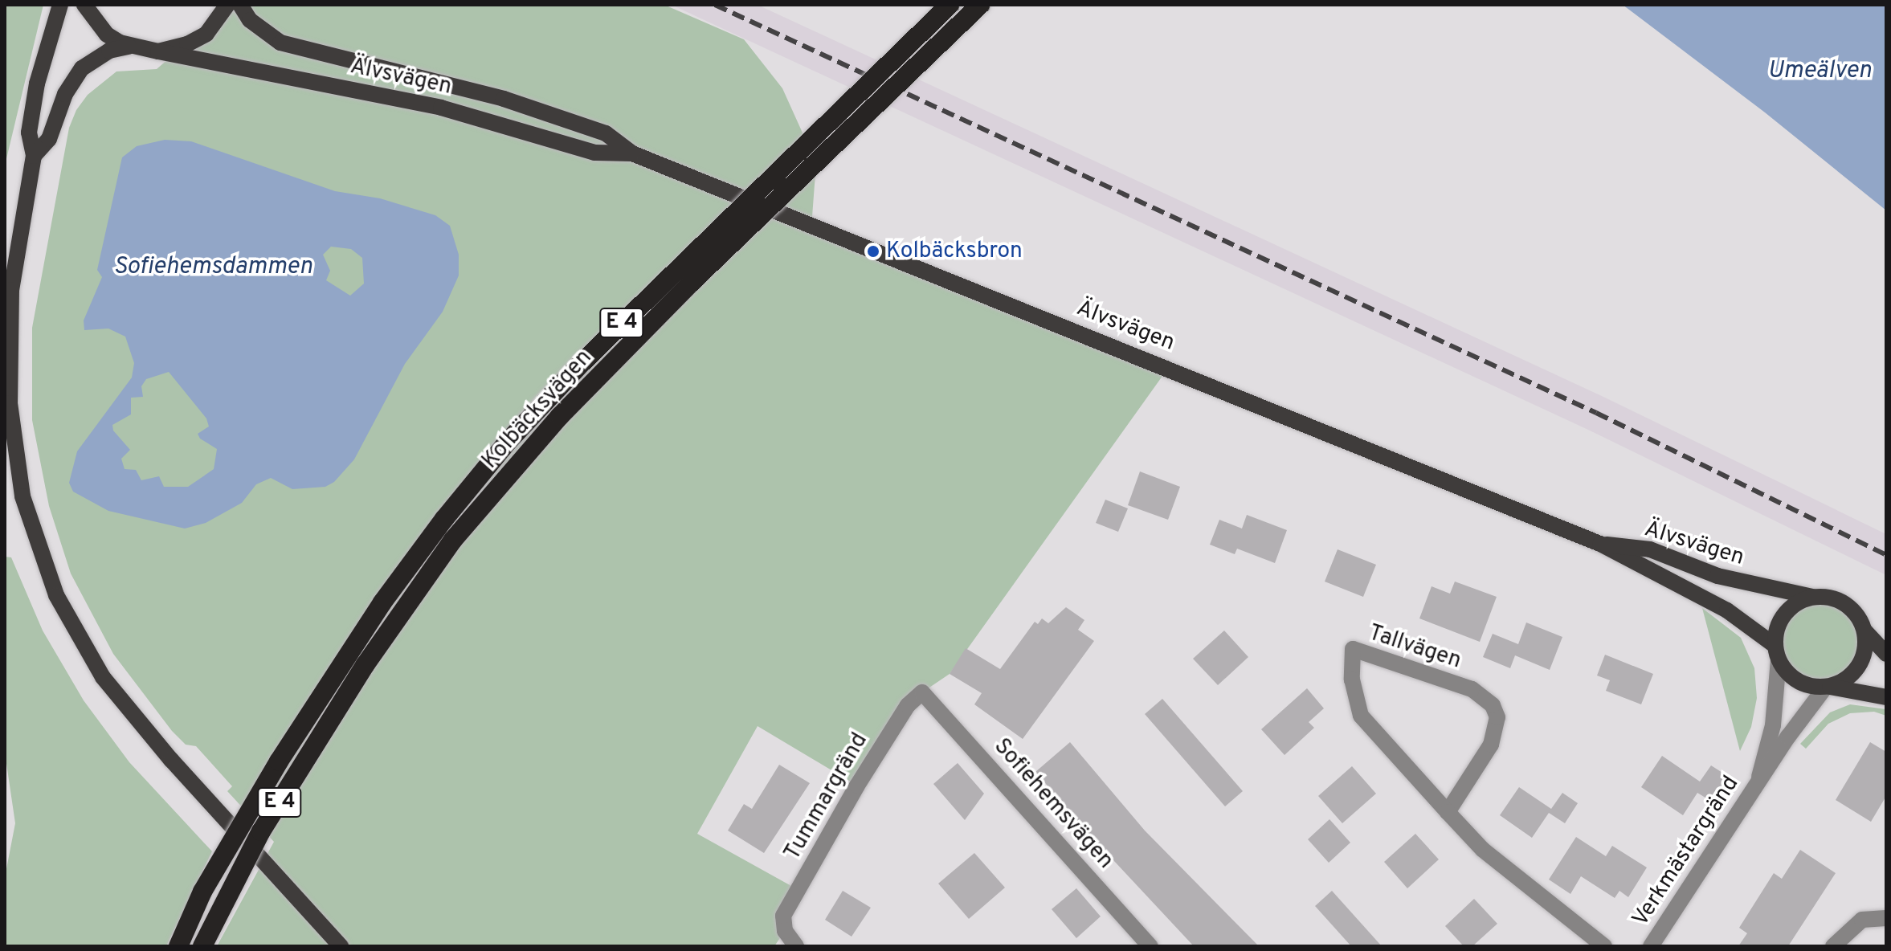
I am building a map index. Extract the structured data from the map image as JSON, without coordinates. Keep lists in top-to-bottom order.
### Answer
{
  "streets": {
    "highway": ["E 4", "Kolbäcksvägen"],
    "main road": ["Älvsvägen"],
    "street": [
      "Tallvägen",
      "Tummargränd",
      "Sofiehemsvägen",
      "Verkmästargränd"
    ]
  },
  "crossings": [
    ["Älvsvägen", "Verkmästargränd"],
    ["Tummargränd", "Sofiehemsvägen"]
  ],
  "water": ["Umeälven", "Sofiehemsdammen"],
  "places": ["Kolbäcksbron"]
}
